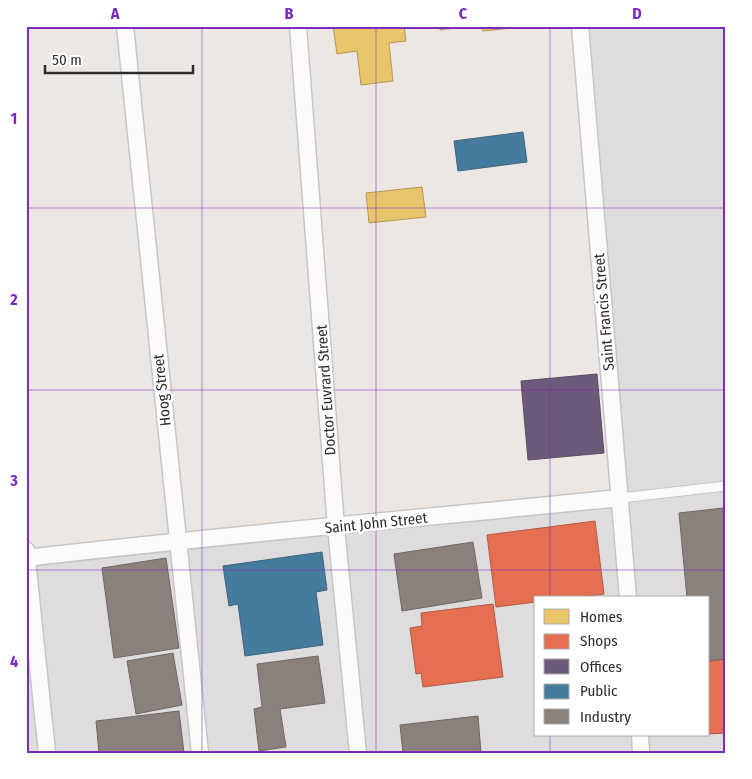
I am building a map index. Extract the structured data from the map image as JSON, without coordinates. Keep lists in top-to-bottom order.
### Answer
{
  "streets": {
    "street": [
      "Saint Francis Street",
      "Hoog Street",
      "Doctor Euvrard Street",
      "Saint John Street"
    ]
  },
  "crossings": [
    ["Saint Francis Street", "Saint John Street"],
    ["Hoog Street", "Saint John Street"],
    ["Doctor Euvrard Street", "Saint John Street"]
  ],
  "legend": [
    "Homes",
    "Shops",
    "Offices",
    "Public",
    "Industry"
  ],
  "scale_bar": "50 m",
  "grid": {
    "columns": [
      "A",
      "B",
      "C",
      "D"
    ],
    "rows": [
      "1",
      "2",
      "3",
      "4"
    ]
  }
}
